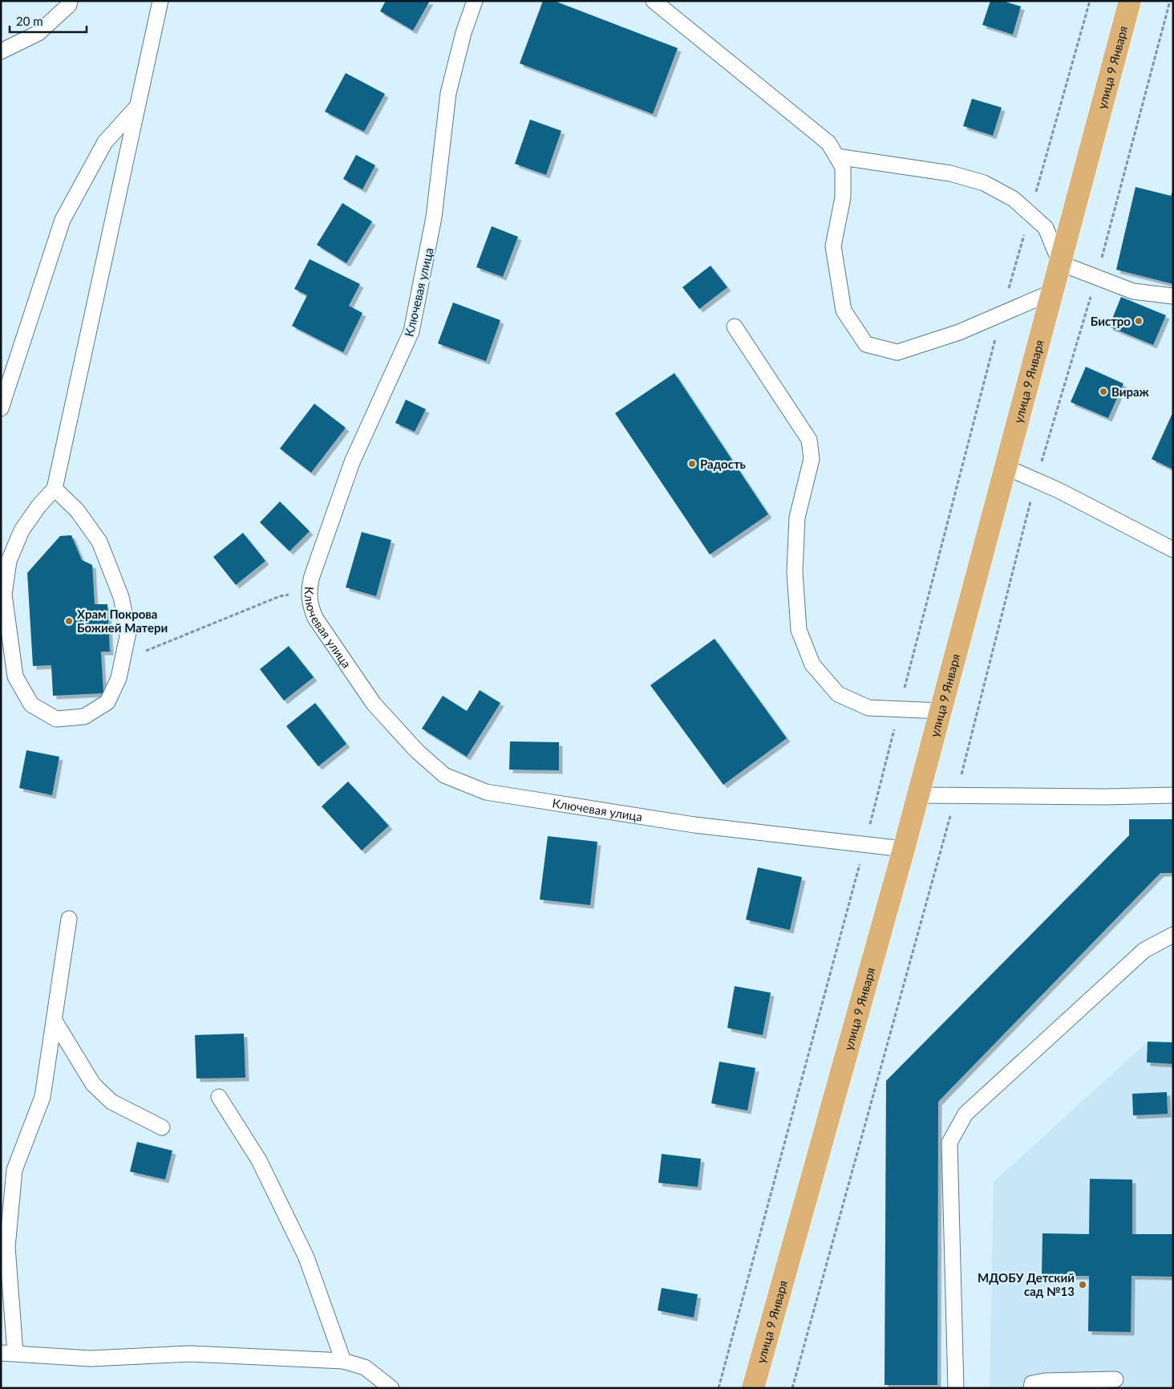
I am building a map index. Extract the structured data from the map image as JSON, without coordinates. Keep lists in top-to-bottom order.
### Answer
{
  "streets": {
    "main road": ["улица 9 Января"],
    "lane": ["Ключевая улица"]
  },
  "crossings": [
    ["улица 9 Января", "Ключевая улица"]
  ],
  "places": [
    "Бистро",
    "Вираж",
    "Радость",
    "Храм Покрова Божией Матери",
    "МДОБУ Детский сад №13"
  ],
  "scale_bar": "20 m"
}
